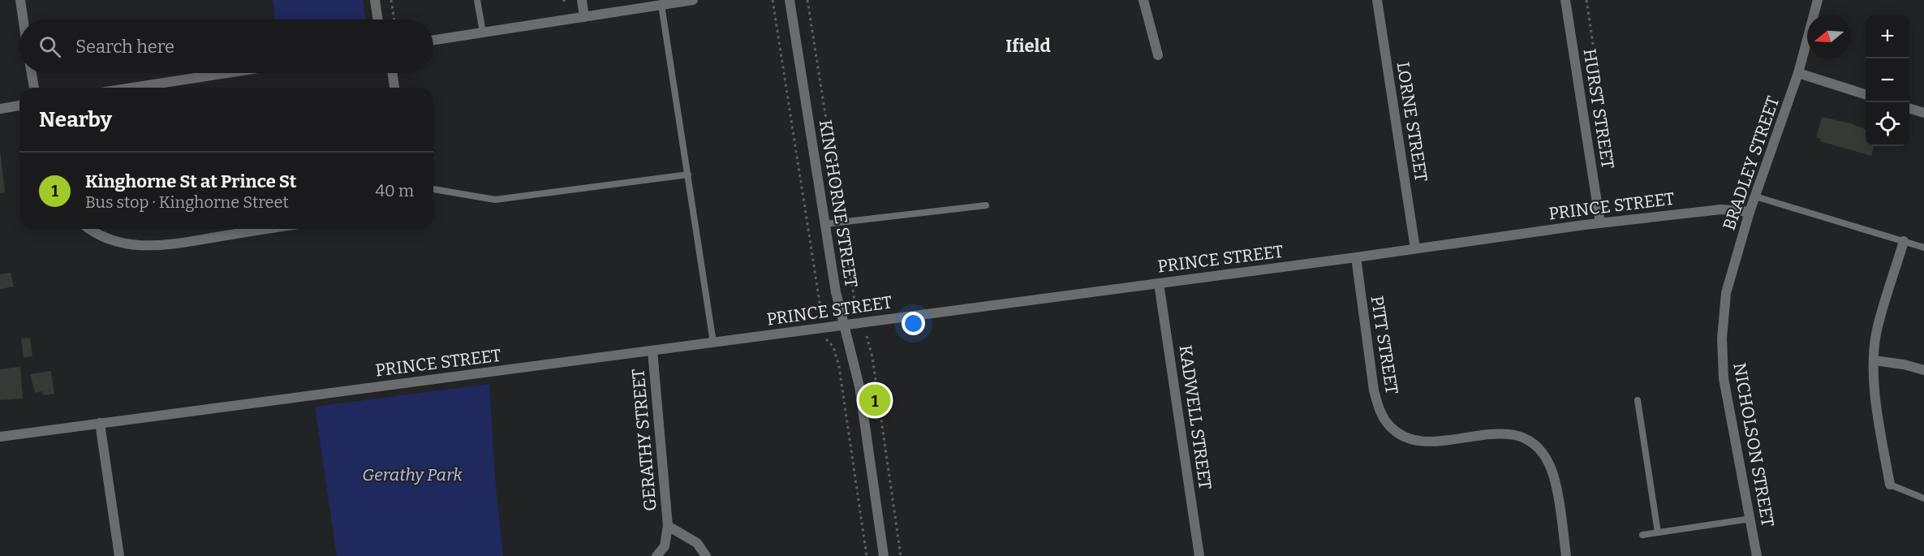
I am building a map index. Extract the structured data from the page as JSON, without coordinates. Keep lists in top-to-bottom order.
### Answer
{
  "streets": {
    "street": [
      "HURST STREET",
      "LORNE STREET",
      "BRADLEY STREET",
      "KINGHORNE STREET",
      "PRINCE STREET",
      "PITT STREET",
      "KADWELL STREET",
      "GERATHY STREET",
      "NICHOLSON STREET"
    ]
  },
  "crossings": [
    ["HURST STREET", "PRINCE STREET"],
    ["LORNE STREET", "PRINCE STREET"],
    ["BRADLEY STREET", "PRINCE STREET"],
    ["BRADLEY STREET", "NICHOLSON STREET"],
    ["KINGHORNE STREET", "PRINCE STREET"],
    ["PRINCE STREET", "PITT STREET"],
    ["PRINCE STREET", "KADWELL STREET"],
    ["PRINCE STREET", "GERATHY STREET"]
  ],
  "districts": ["Ifield"],
  "parks": ["Gerathy Park"],
  "north": "left",
  "page": {
    "map_buttons": ["+", "−"],
    "search": "Search here",
    "heading": "Nearby",
    "list": [
      {
        "mark": "1",
        "name": "Kinghorne St at Prince St",
        "note": "Bus stop · Kinghorne Street",
        "value": "40 m"
      }
    ],
    "pins": "1"
  }
}
